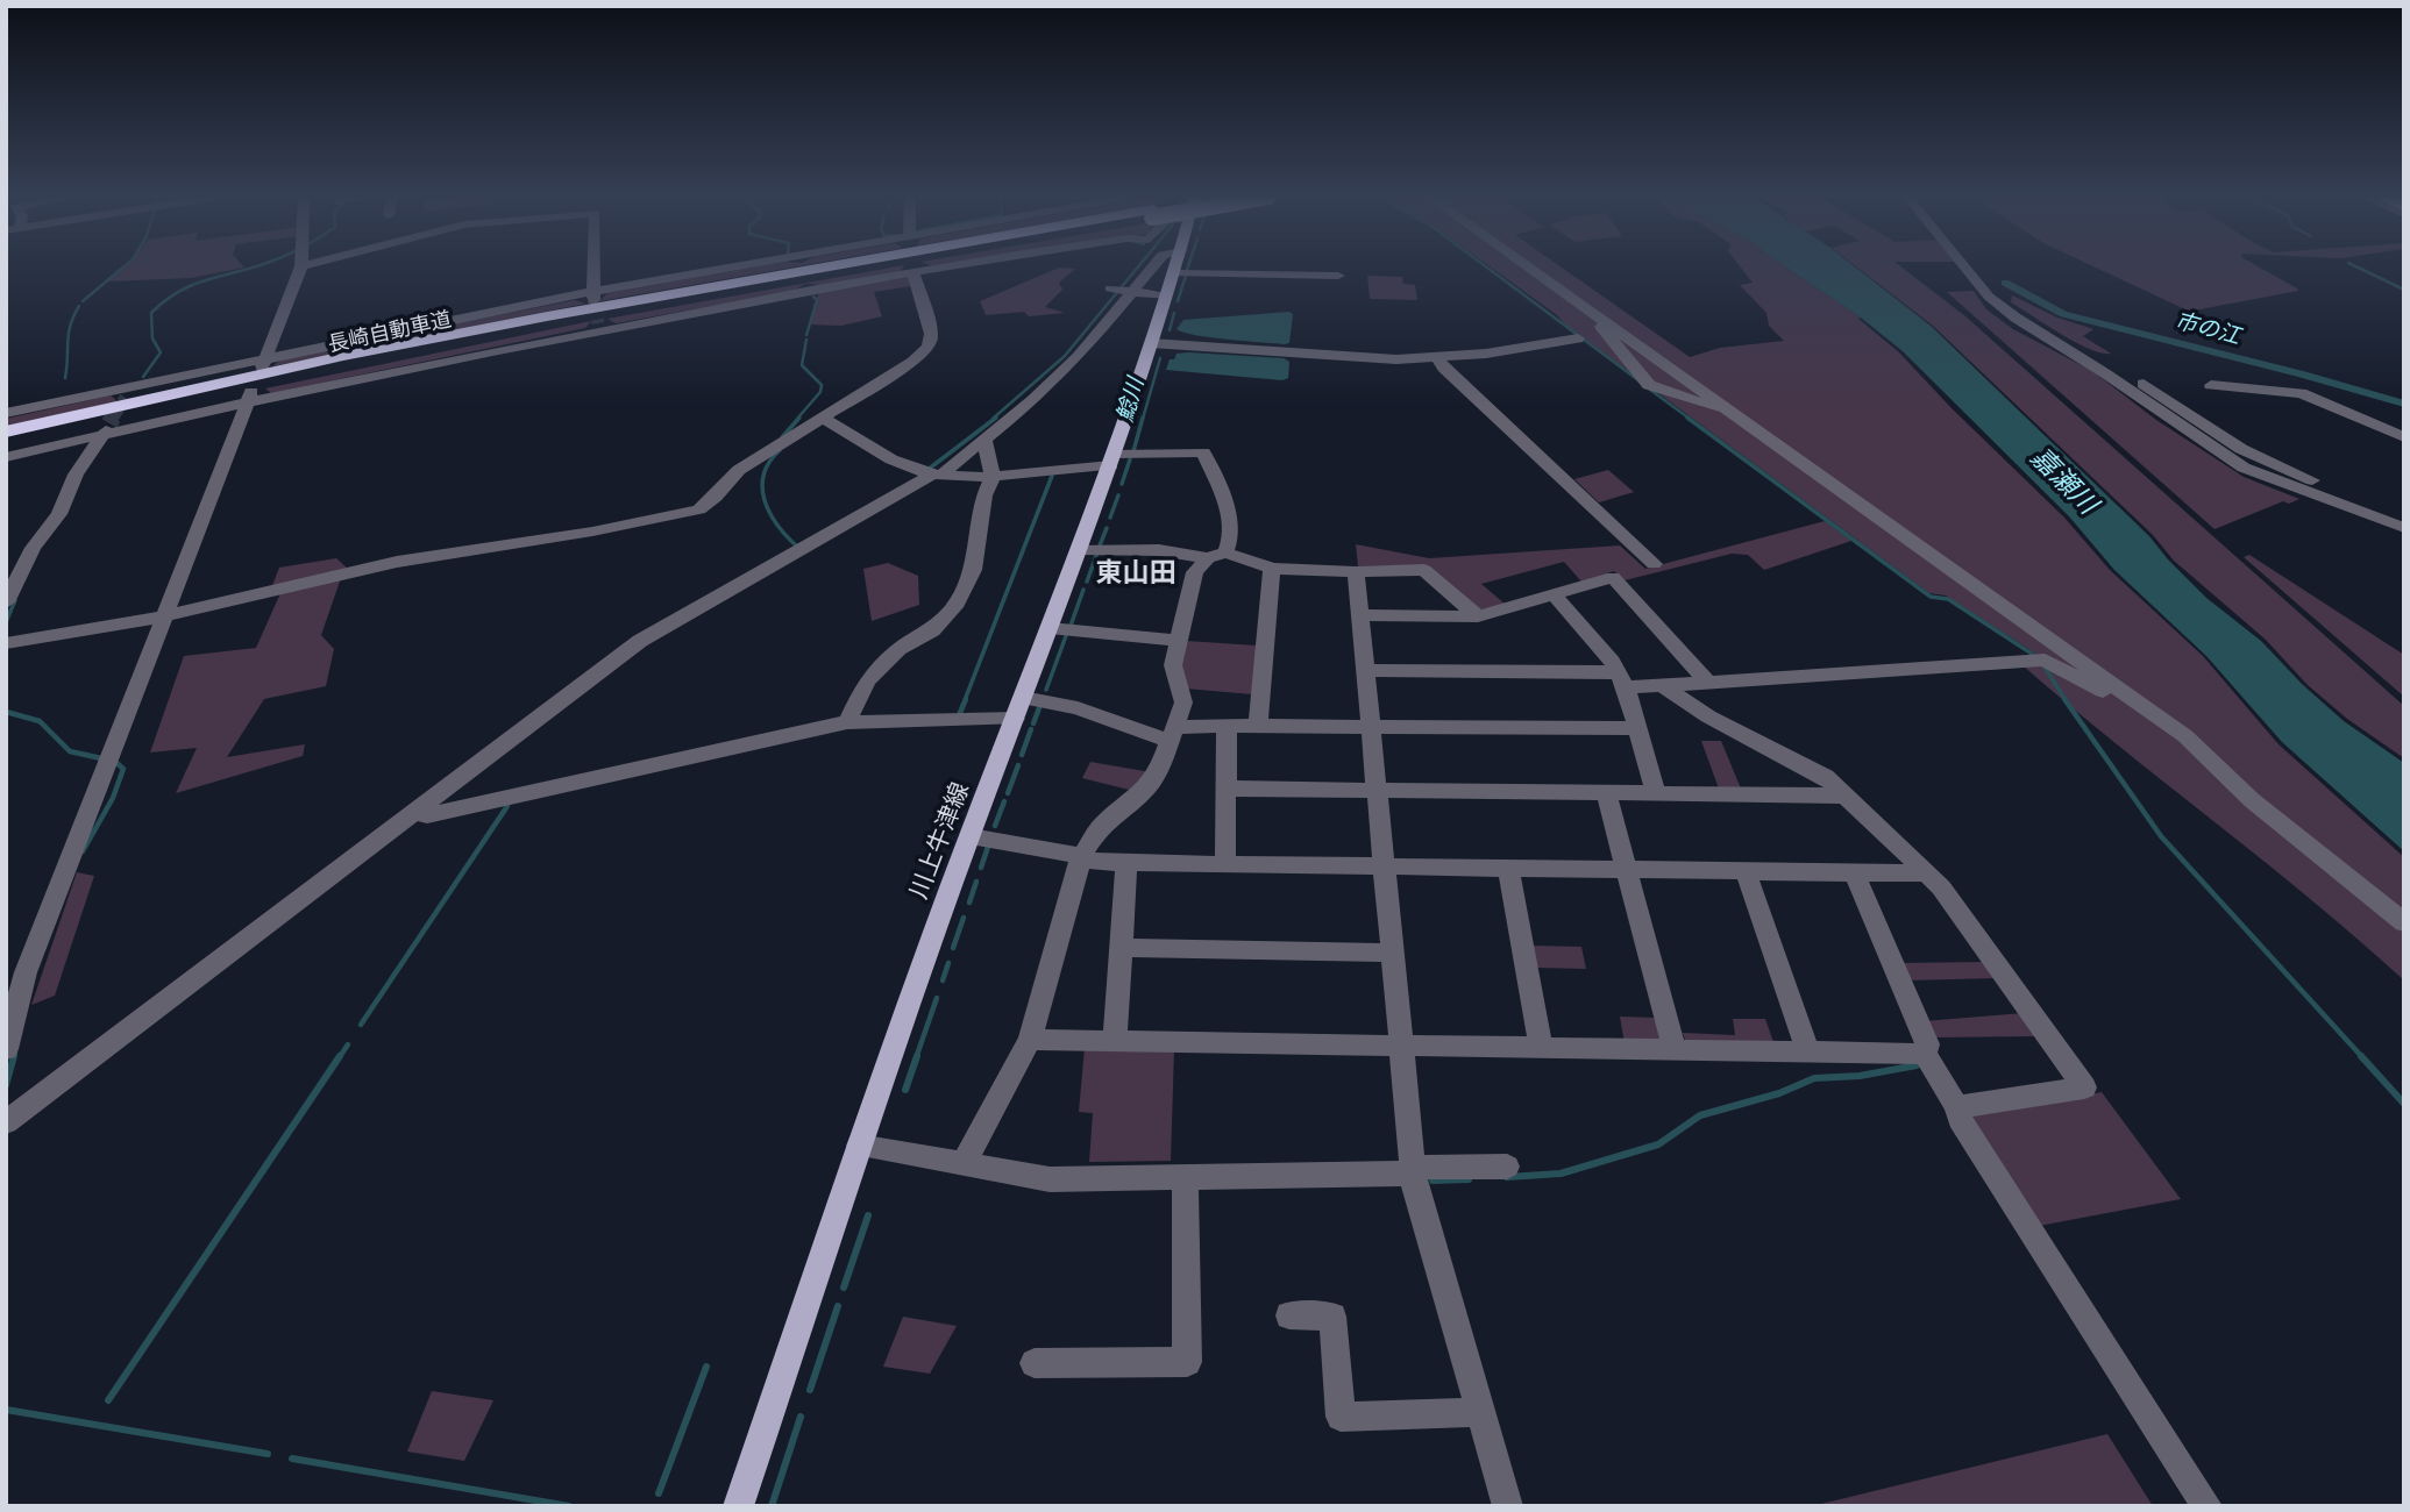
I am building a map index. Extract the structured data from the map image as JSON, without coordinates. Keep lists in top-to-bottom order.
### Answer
{
  "streets": {
    "highway": ["長崎自動車道"],
    "main road": ["川上牛津線"]
  },
  "districts": ["東山田"],
  "water": ["市の江", "鯰川", "嘉瀬川"]
}
